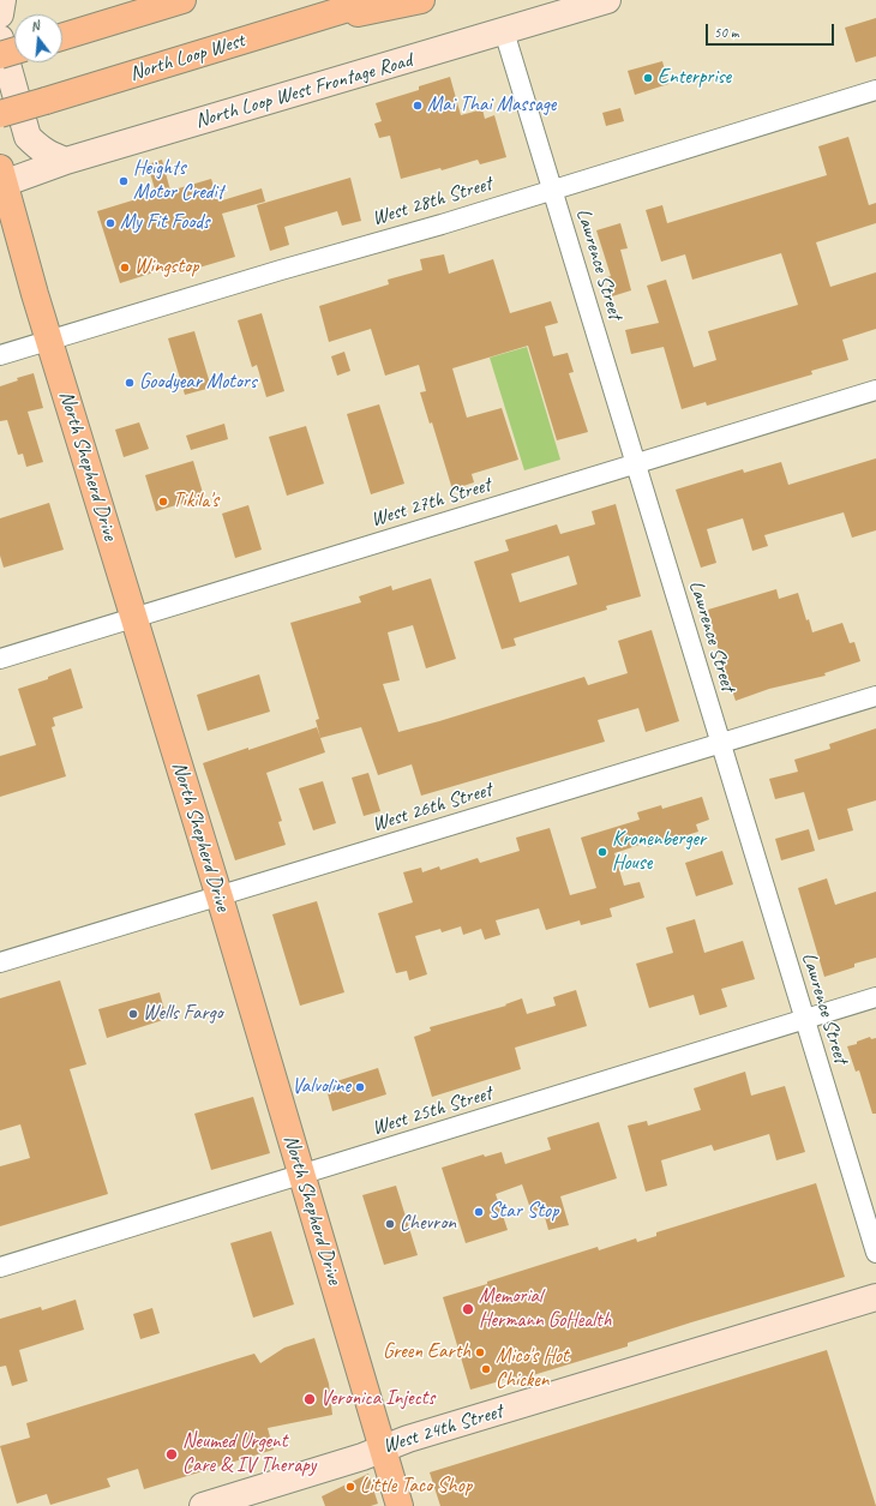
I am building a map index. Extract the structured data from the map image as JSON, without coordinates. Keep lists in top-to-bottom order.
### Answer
{
  "streets": {
    "main road": [
      "North Loop West",
      "North Loop West Frontage Road",
      "North Shepherd Drive",
      "West 24th Street"
    ],
    "street": [
      "West 28th Street",
      "Lawrence Street",
      "West 27th Street",
      "West 26th Street",
      "West 25th Street"
    ]
  },
  "crossings": [
    ["North Loop West Frontage Road", "Lawrence Street"],
    ["North Loop West Frontage Road", "North Shepherd Drive"],
    ["West 28th Street", "Lawrence Street"],
    ["West 28th Street", "North Shepherd Drive"],
    ["Lawrence Street", "West 27th Street"],
    ["Lawrence Street", "West 26th Street"],
    ["Lawrence Street", "West 25th Street"],
    ["North Shepherd Drive", "West 27th Street"],
    ["North Shepherd Drive", "West 26th Street"],
    ["North Shepherd Drive", "West 25th Street"],
    ["North Shepherd Drive", "West 24th Street"]
  ],
  "places": [
    "Enterprise",
    "Mai Thai Massage",
    "Heights Motor Credit",
    "My Fit Foods",
    "Wingstop",
    "Goodyear Motors",
    "Tikila's",
    "Kronenberger House",
    "Wells Fargo",
    "Valvoline",
    "Star Stop",
    "Chevron",
    "Memorial Hermann GoHealth",
    "Green Earth",
    "Mico's Hot Chicken",
    "Veronica Injects",
    "Neumed Urgent Care & IV Therapy",
    "Little Taco Shop"
  ],
  "scale_bar": "50 m",
  "north": "top"
}
